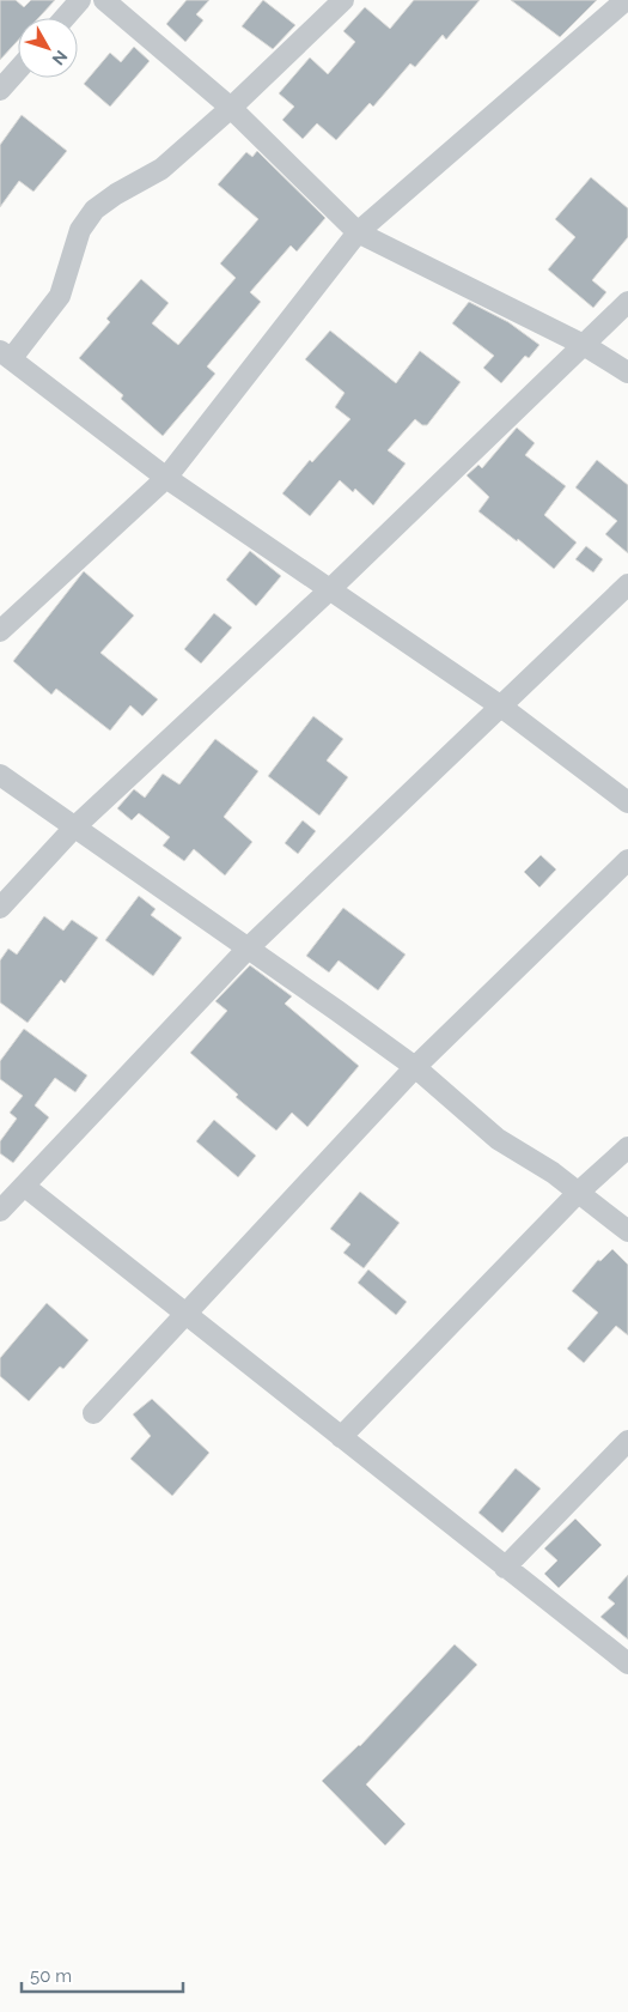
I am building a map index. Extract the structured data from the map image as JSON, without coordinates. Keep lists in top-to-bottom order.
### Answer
{
  "scale_bar": "50 m",
  "north": "bottom right"
}
